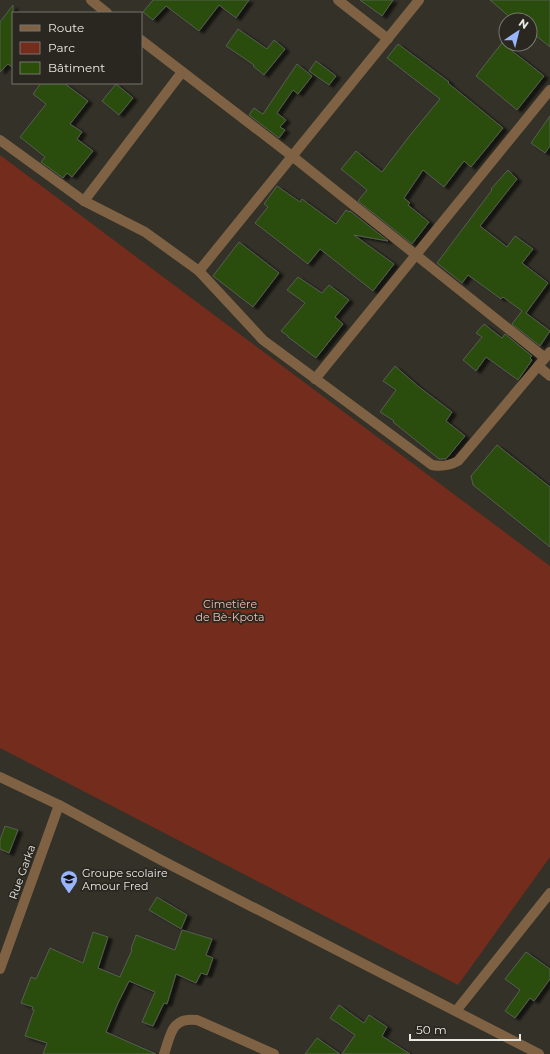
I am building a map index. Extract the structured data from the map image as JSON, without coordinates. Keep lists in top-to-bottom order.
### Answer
{
  "streets": {
    "street": ["Rue Garka"]
  },
  "parks": ["Cimetière de Bè-Kpota"],
  "places": {
    "school or university": ["Groupe scolaire Amour Fred"]
  },
  "legend": ["Route", "Parc", "Bâtiment"],
  "scale_bar": "50 m",
  "north": "top right"
}
